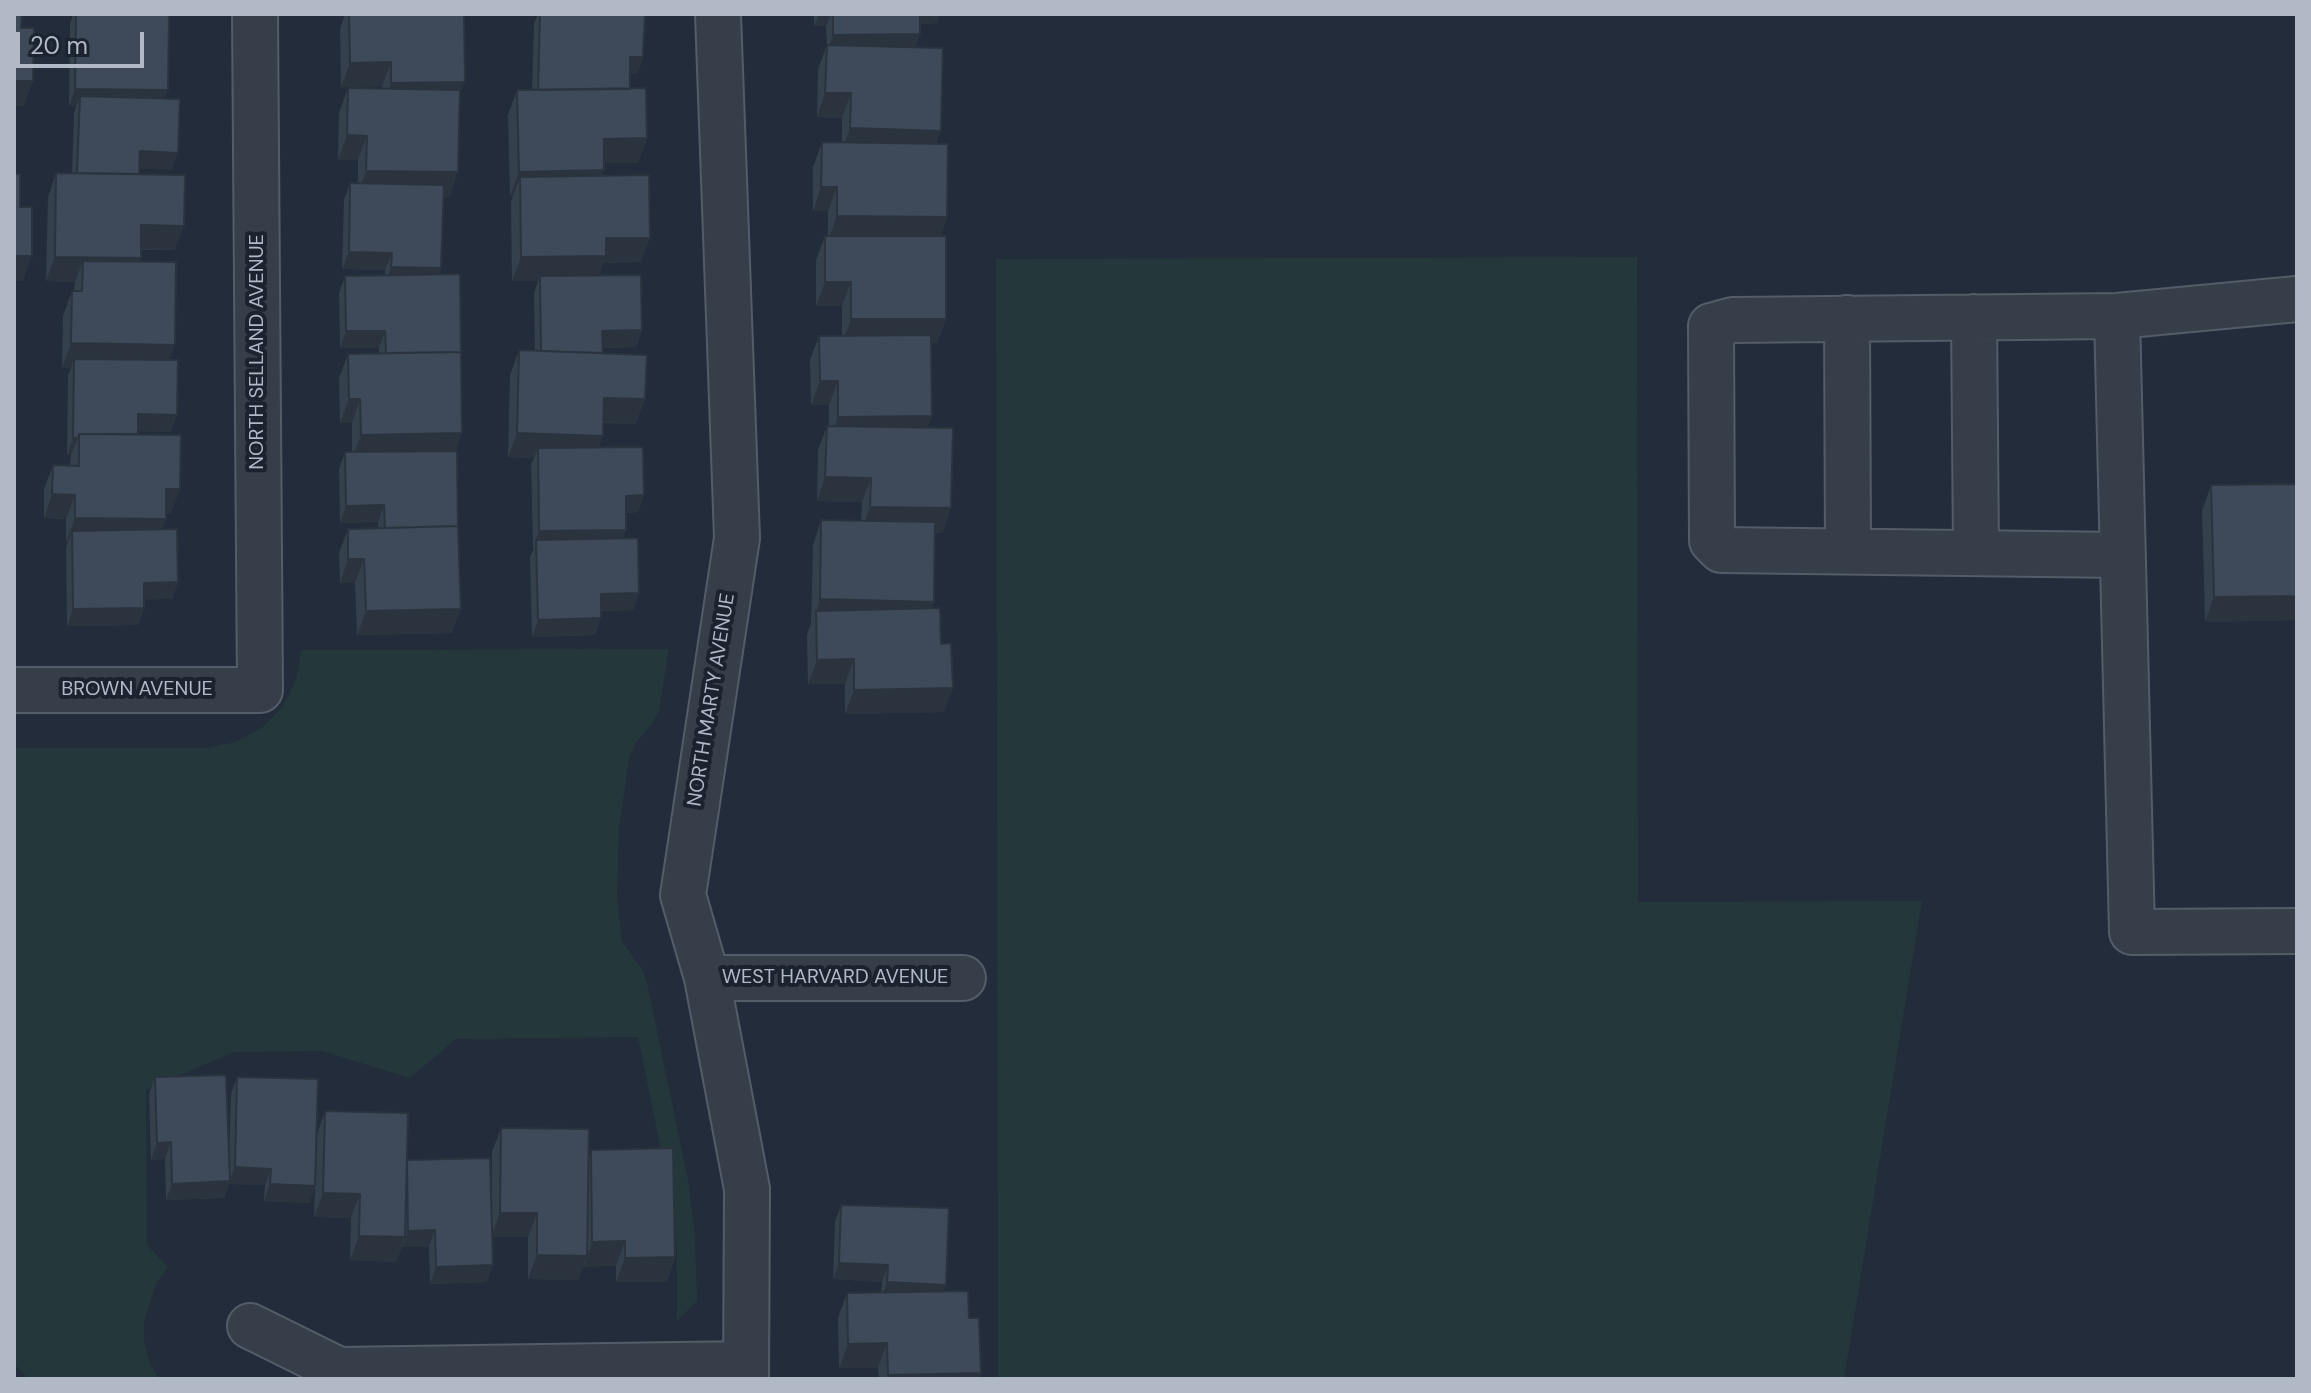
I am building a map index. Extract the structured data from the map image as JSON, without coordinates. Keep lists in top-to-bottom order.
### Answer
{
  "streets": {
    "street": [
      "NORTH SELLAND AVENUE",
      "BROWN AVENUE",
      "NORTH MARTY AVENUE",
      "WEST HARVARD AVENUE"
    ]
  },
  "crossings": [
    ["NORTH SELLAND AVENUE", "BROWN AVENUE"],
    ["NORTH MARTY AVENUE", "WEST HARVARD AVENUE"]
  ],
  "scale_bar": "20 m"
}
